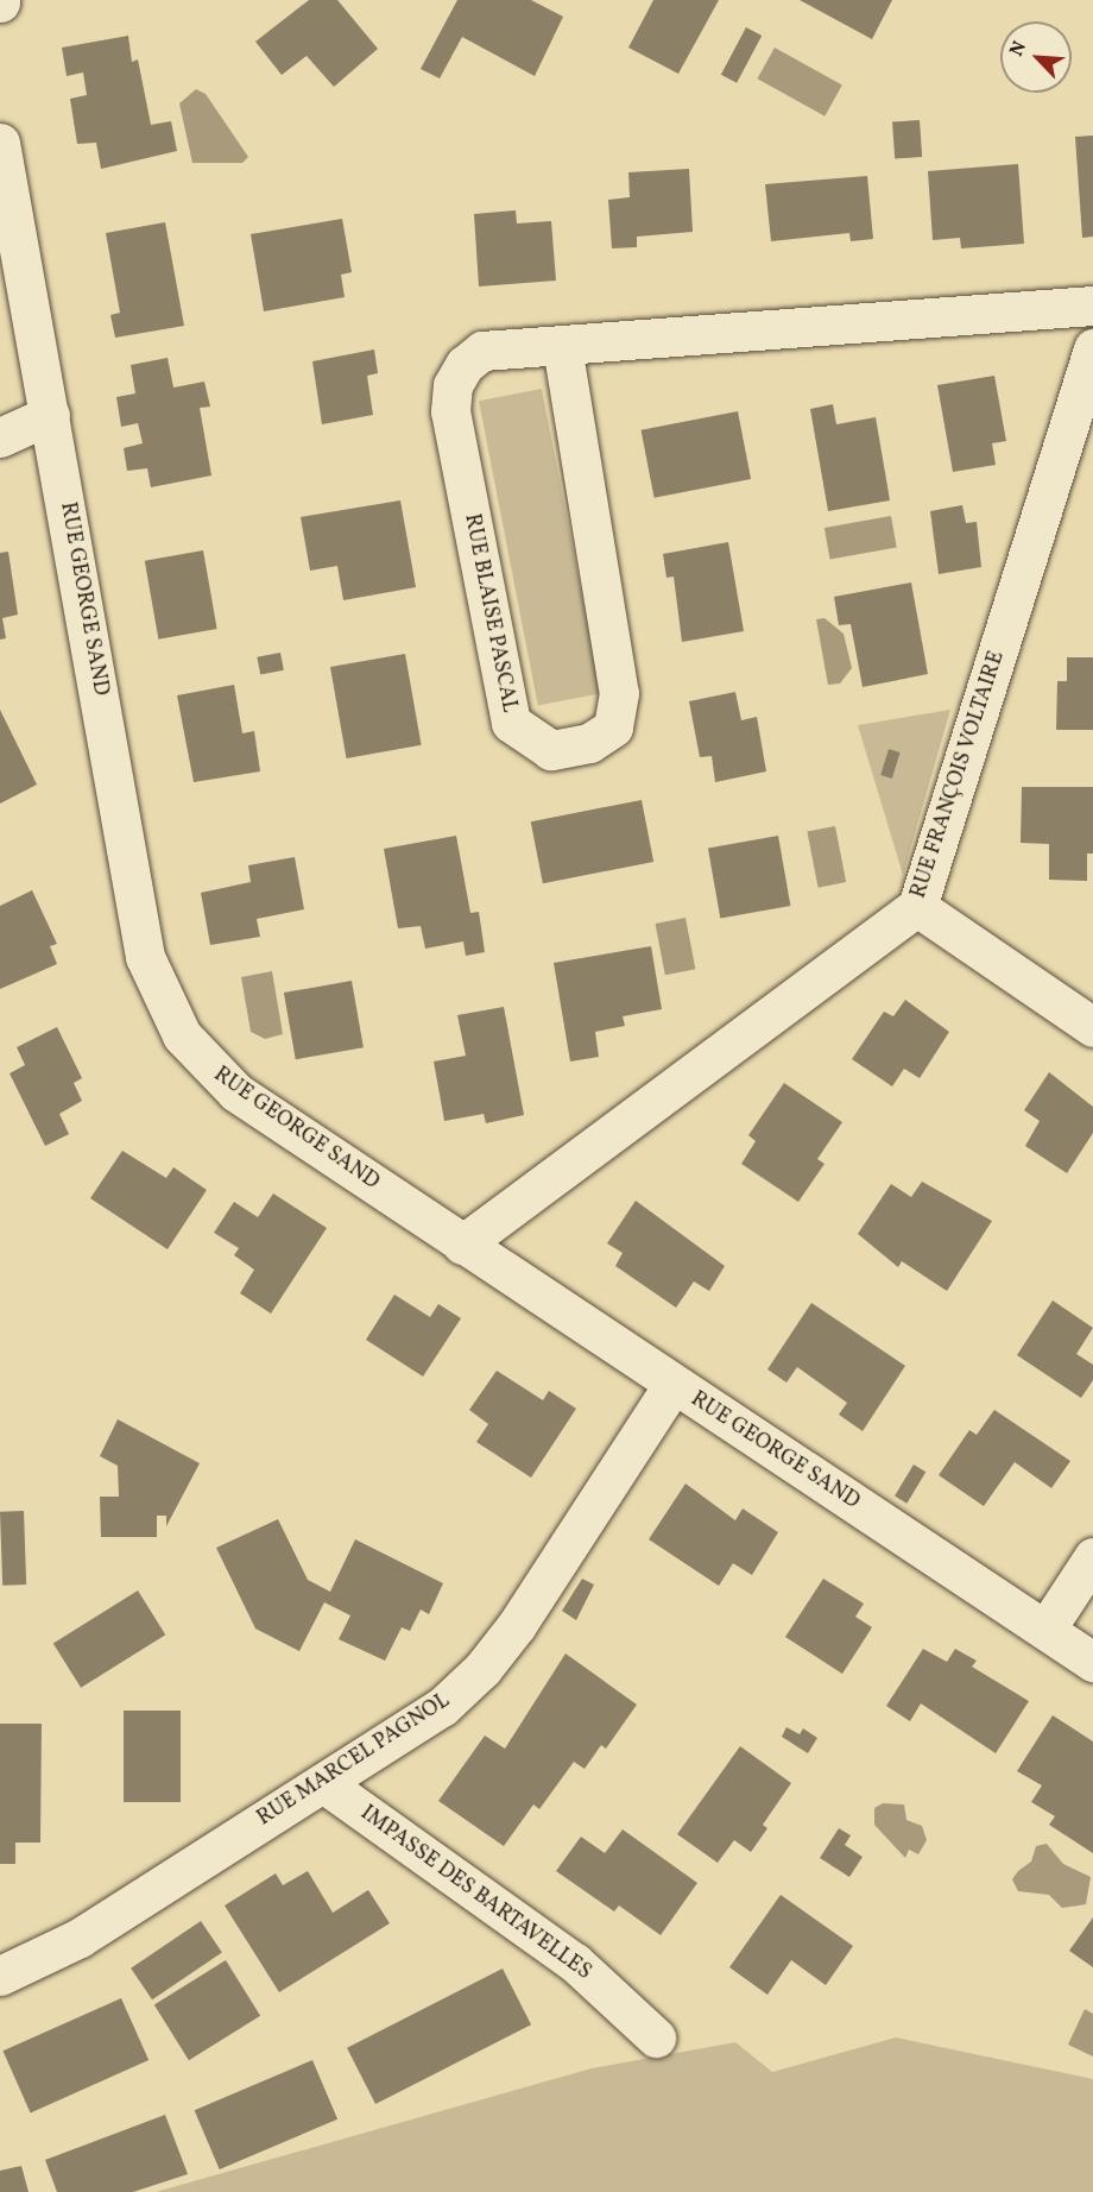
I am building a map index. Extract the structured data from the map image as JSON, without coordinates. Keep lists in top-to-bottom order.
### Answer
{
  "streets": {
    "street": [
      "RUE GEORGE SAND",
      "RUE BLAISE PASCAL",
      "RUE FRANÇOIS VOLTAIRE",
      "RUE MARCEL PAGNOL",
      "IMPASSE DES BARTAVELLES"
    ]
  },
  "crossings": [
    ["RUE GEORGE SAND", "RUE FRANÇOIS VOLTAIRE"],
    ["RUE GEORGE SAND", "RUE MARCEL PAGNOL"],
    ["RUE MARCEL PAGNOL", "IMPASSE DES BARTAVELLES"]
  ],
  "north": "top left"
}
